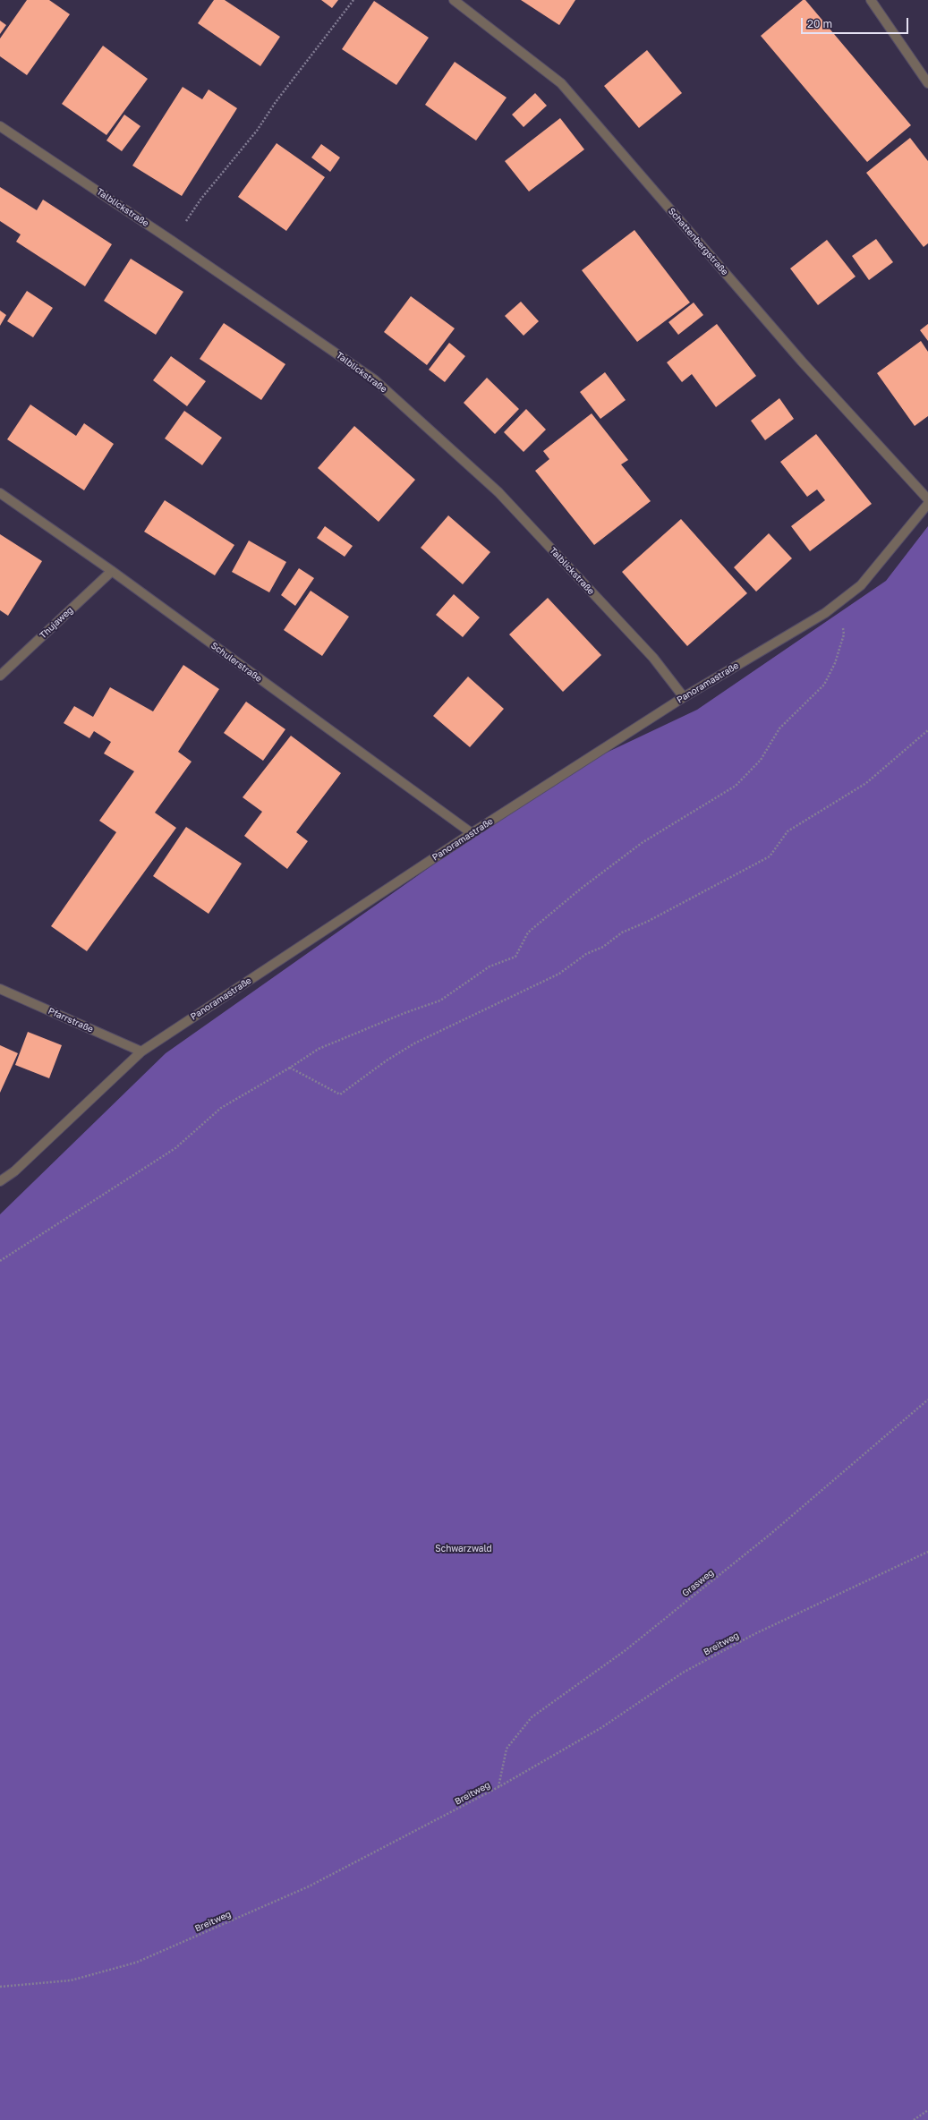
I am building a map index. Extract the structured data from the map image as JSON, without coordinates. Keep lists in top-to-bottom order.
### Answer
{
  "streets": {
    "street": [
      "Talblickstraße",
      "Schattenbergstraße",
      "Thujaweg",
      "Schulerstraße",
      "Panoramastraße",
      "Pfarrstraße"
    ],
    "path": ["Grasweg", "Breitweg"]
  },
  "crossings": [
    ["Talblickstraße", "Panoramastraße"],
    ["Thujaweg", "Schulerstraße"],
    ["Schulerstraße", "Panoramastraße"],
    ["Panoramastraße", "Pfarrstraße"],
    ["Grasweg", "Breitweg"]
  ],
  "parks": ["Schwarzwald"],
  "scale_bar": "20 m"
}
